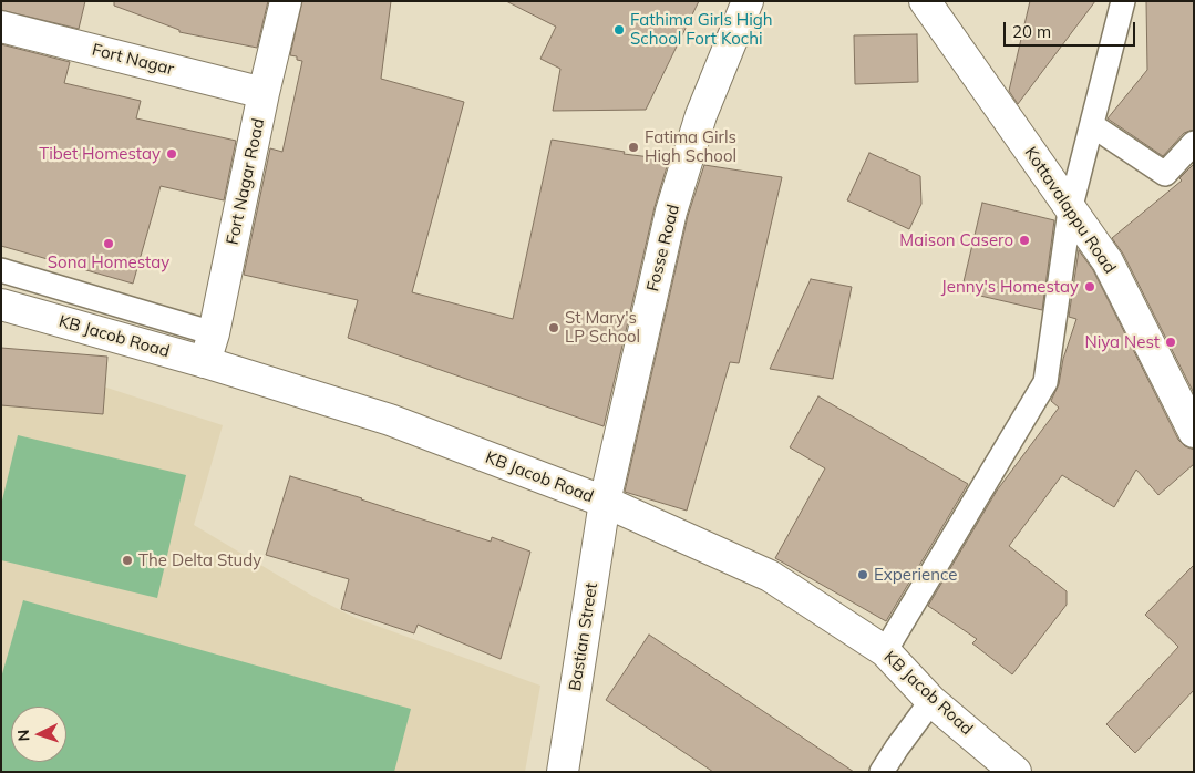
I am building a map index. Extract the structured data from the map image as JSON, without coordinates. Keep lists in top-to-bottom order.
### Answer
{
  "streets": {
    "street": [
      "Fort Nagar",
      "Fort Nagar Road",
      "Kottavalappu Road",
      "Fosse Road",
      "KB Jacob Road",
      "Bastian Street"
    ]
  },
  "crossings": [
    ["Fort Nagar", "Fort Nagar Road"],
    ["Fort Nagar Road", "KB Jacob Road"],
    ["Fosse Road", "KB Jacob Road"],
    ["Fosse Road", "Bastian Street"],
    ["KB Jacob Road", "Bastian Street"]
  ],
  "places": [
    "Fathima Girls High School Fort Kochi",
    "Fatima Girls High School",
    "Tibet Homestay",
    "Maison Casero",
    "Sona Homestay",
    "Jenny's Homestay",
    "St Mary's LP School",
    "Niya Nest",
    "The Delta Study",
    "Experience"
  ],
  "scale_bar": "20 m",
  "north": "left"
}
